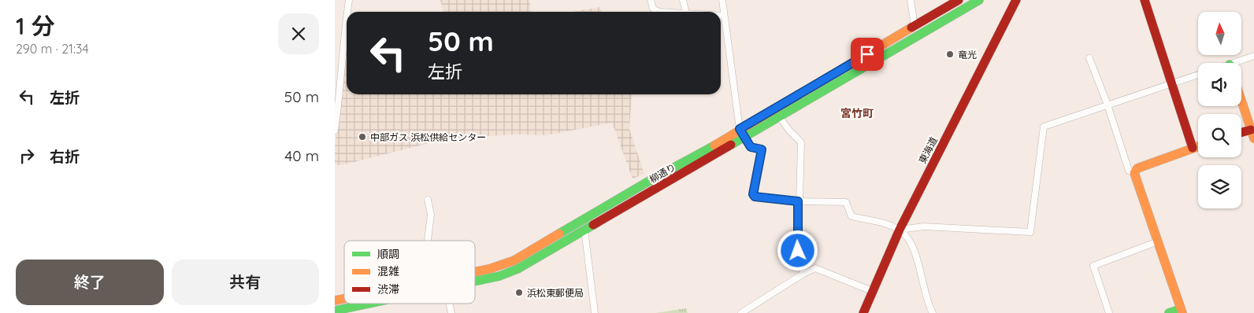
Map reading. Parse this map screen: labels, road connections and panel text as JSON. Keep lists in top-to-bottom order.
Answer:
{
  "streets": {
    "main road": ["東海道", "柳通り"]
  },
  "districts": ["宮竹町"],
  "places": ["竜光", "中部ガス 浜松供給センター", "浜松東郵便局"],
  "legend": ["順調", "混雑", "渋滞"],
  "north": "top",
  "page": {
    "heading": ["1 分", "290 m · 21:34"],
    "turn": ["50 m", "左折"],
    "list": [
      {
        "name": "左折",
        "value": "50 m"
      },
      {
        "name": "右折",
        "value": "40 m"
      }
    ],
    "buttons": ["終了", "共有"]
  }
}
